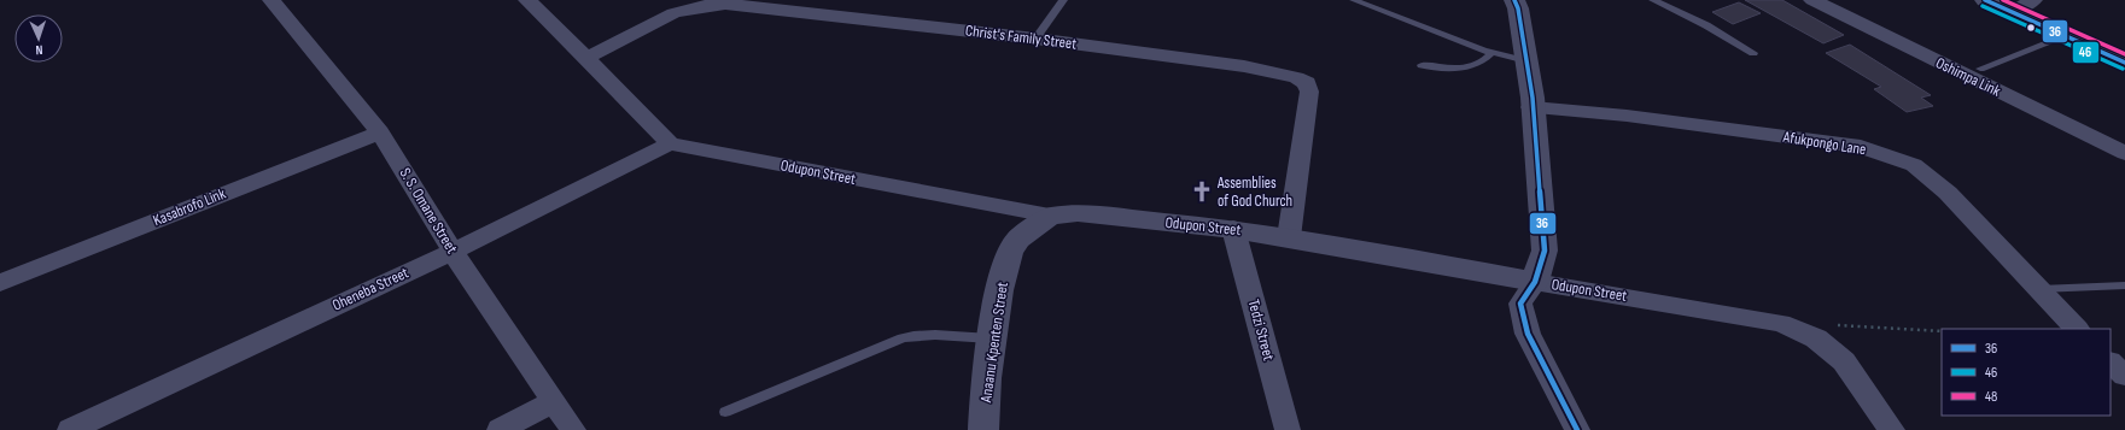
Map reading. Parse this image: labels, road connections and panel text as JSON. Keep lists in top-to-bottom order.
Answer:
{
  "streets": {
    "street": [
      "Christ's Family Street",
      "Oshimpa Link",
      "Afukpongo Lane",
      "Odupon Street",
      "Kasabrofo Link",
      "S. S. Omane Street",
      "Oheneba Street",
      "Tedzi Street",
      "Anaanu Kpenten Street"
    ]
  },
  "crossings": [
    ["Christ's Family Street", "Odupon Street"],
    ["Odupon Street", "Oheneba Street"],
    ["Odupon Street", "Tedzi Street"],
    ["Odupon Street", "Anaanu Kpenten Street"],
    ["Kasabrofo Link", "S. S. Omane Street"],
    ["S. S. Omane Street", "Oheneba Street"]
  ],
  "places": {
    "church": ["Assemblies of God Church"]
  },
  "lines": ["transit line 36", "transit line 48", "transit line 46"],
  "legend": ["36", "46", "48"],
  "north": "bottom"
}
